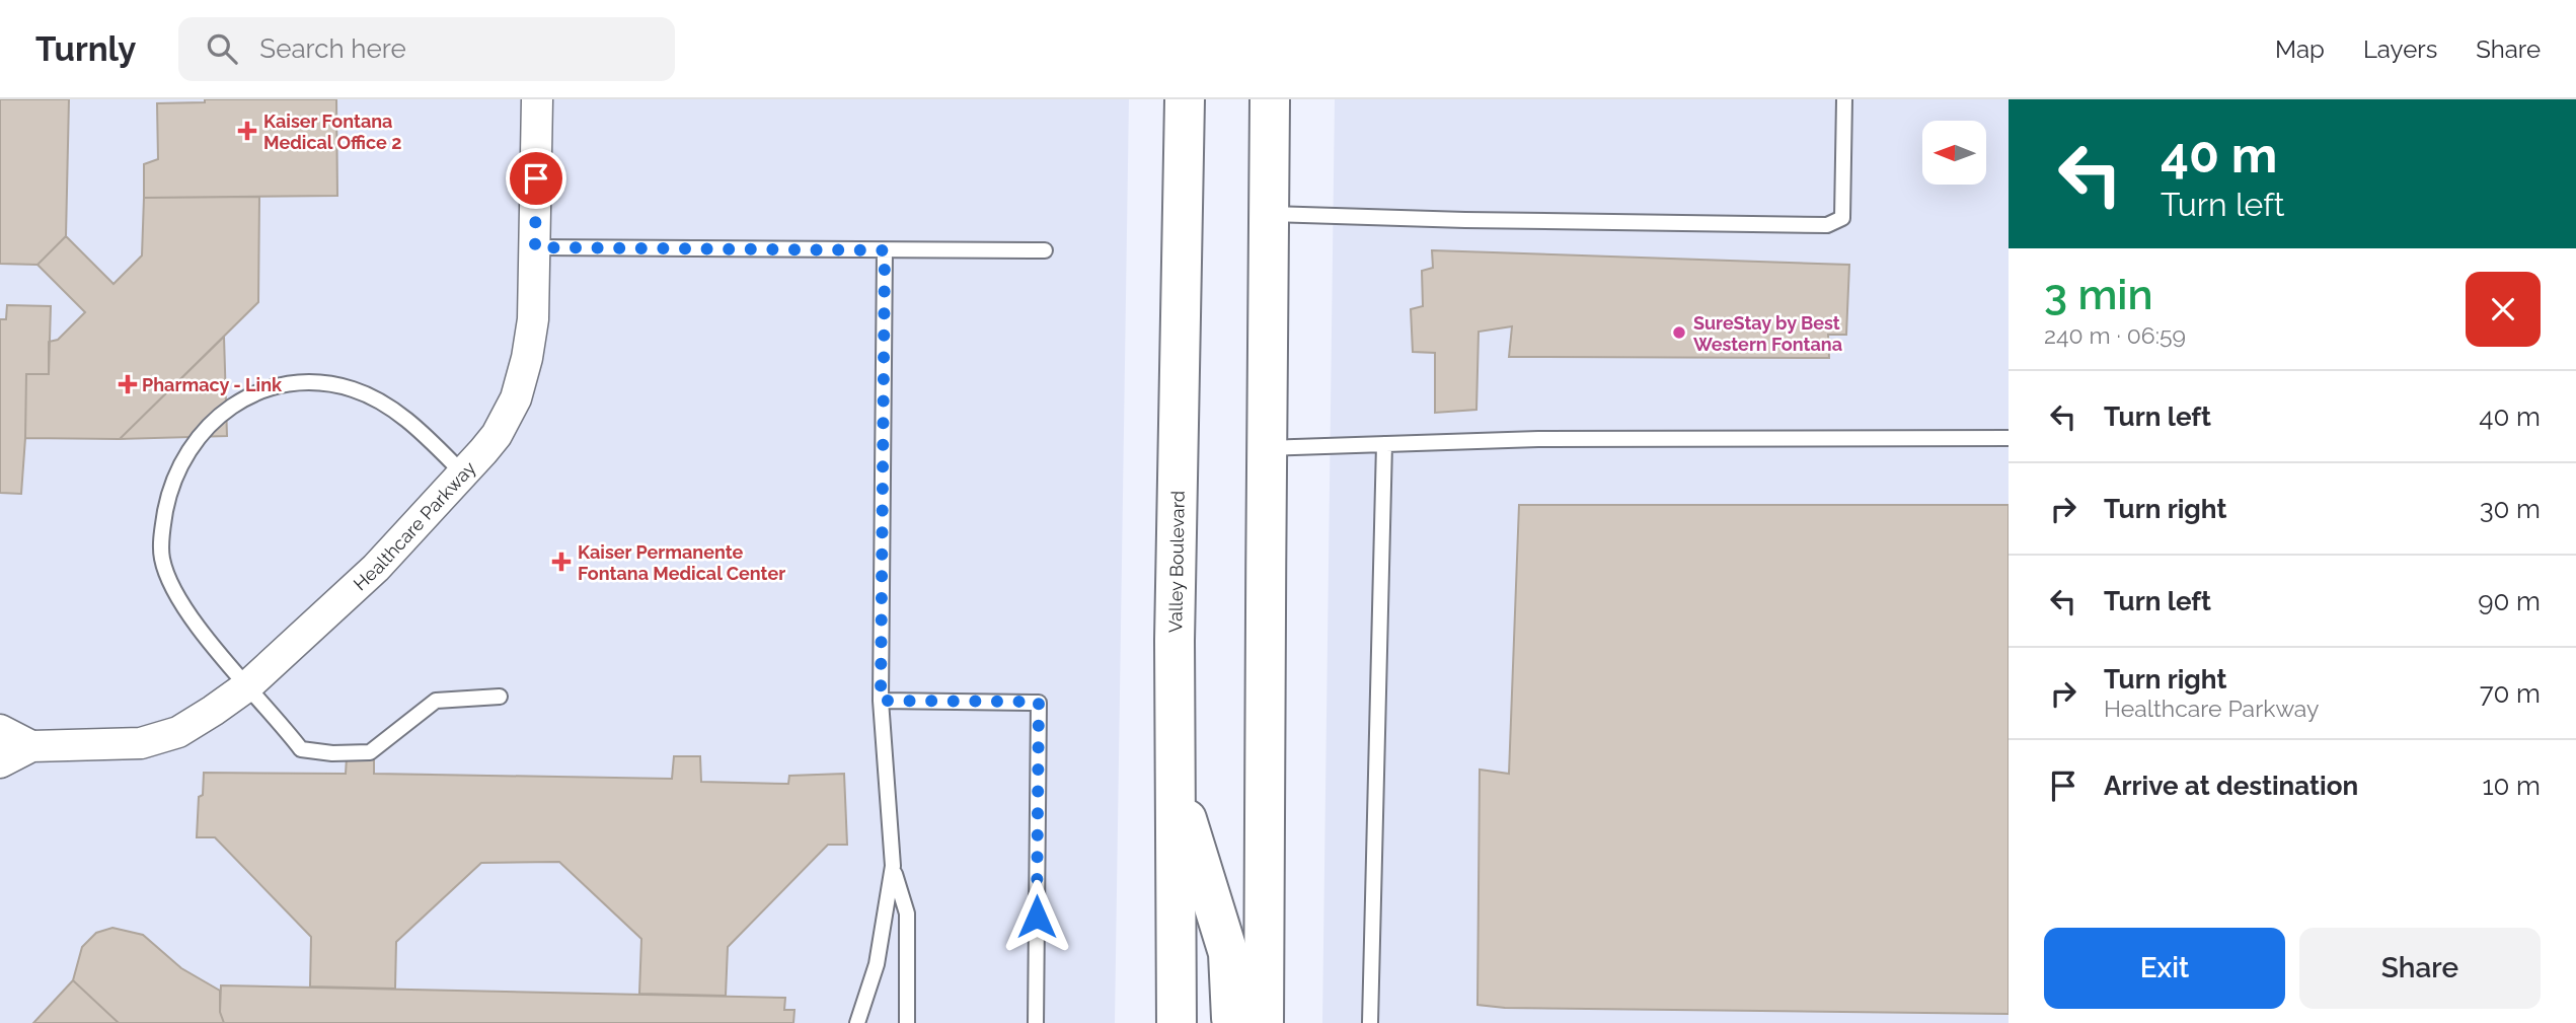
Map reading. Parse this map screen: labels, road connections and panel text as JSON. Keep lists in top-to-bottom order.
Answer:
{
  "streets": {
    "main road": ["Valley Boulevard"],
    "street": ["Healthcare Parkway"]
  },
  "places": {
    "health": ["Kaiser Fontana Medical Office 2", "Pharmacy - Link", "Kaiser Permanente Fontana Medical Center"],
    "other": ["SureStay by Best Western Fontana"]
  },
  "north": "left",
  "page": {
    "header": "Turnly",
    "search": "Search here",
    "nav": ["Map", "Layers", "Share"],
    "turn": ["40 m", "Turn left"],
    "heading": ["3 min", "240 m · 06:59"],
    "list": [
      {
        "name": "Turn left",
        "value": "40 m"
      },
      {
        "name": "Turn right",
        "value": "30 m"
      },
      {
        "name": "Turn left",
        "value": "90 m"
      },
      {
        "name": "Turn right",
        "note": "Healthcare Parkway",
        "value": "70 m"
      },
      {
        "name": "Arrive at destination",
        "value": "10 m"
      }
    ],
    "buttons": ["Exit", "Share"]
  }
}
